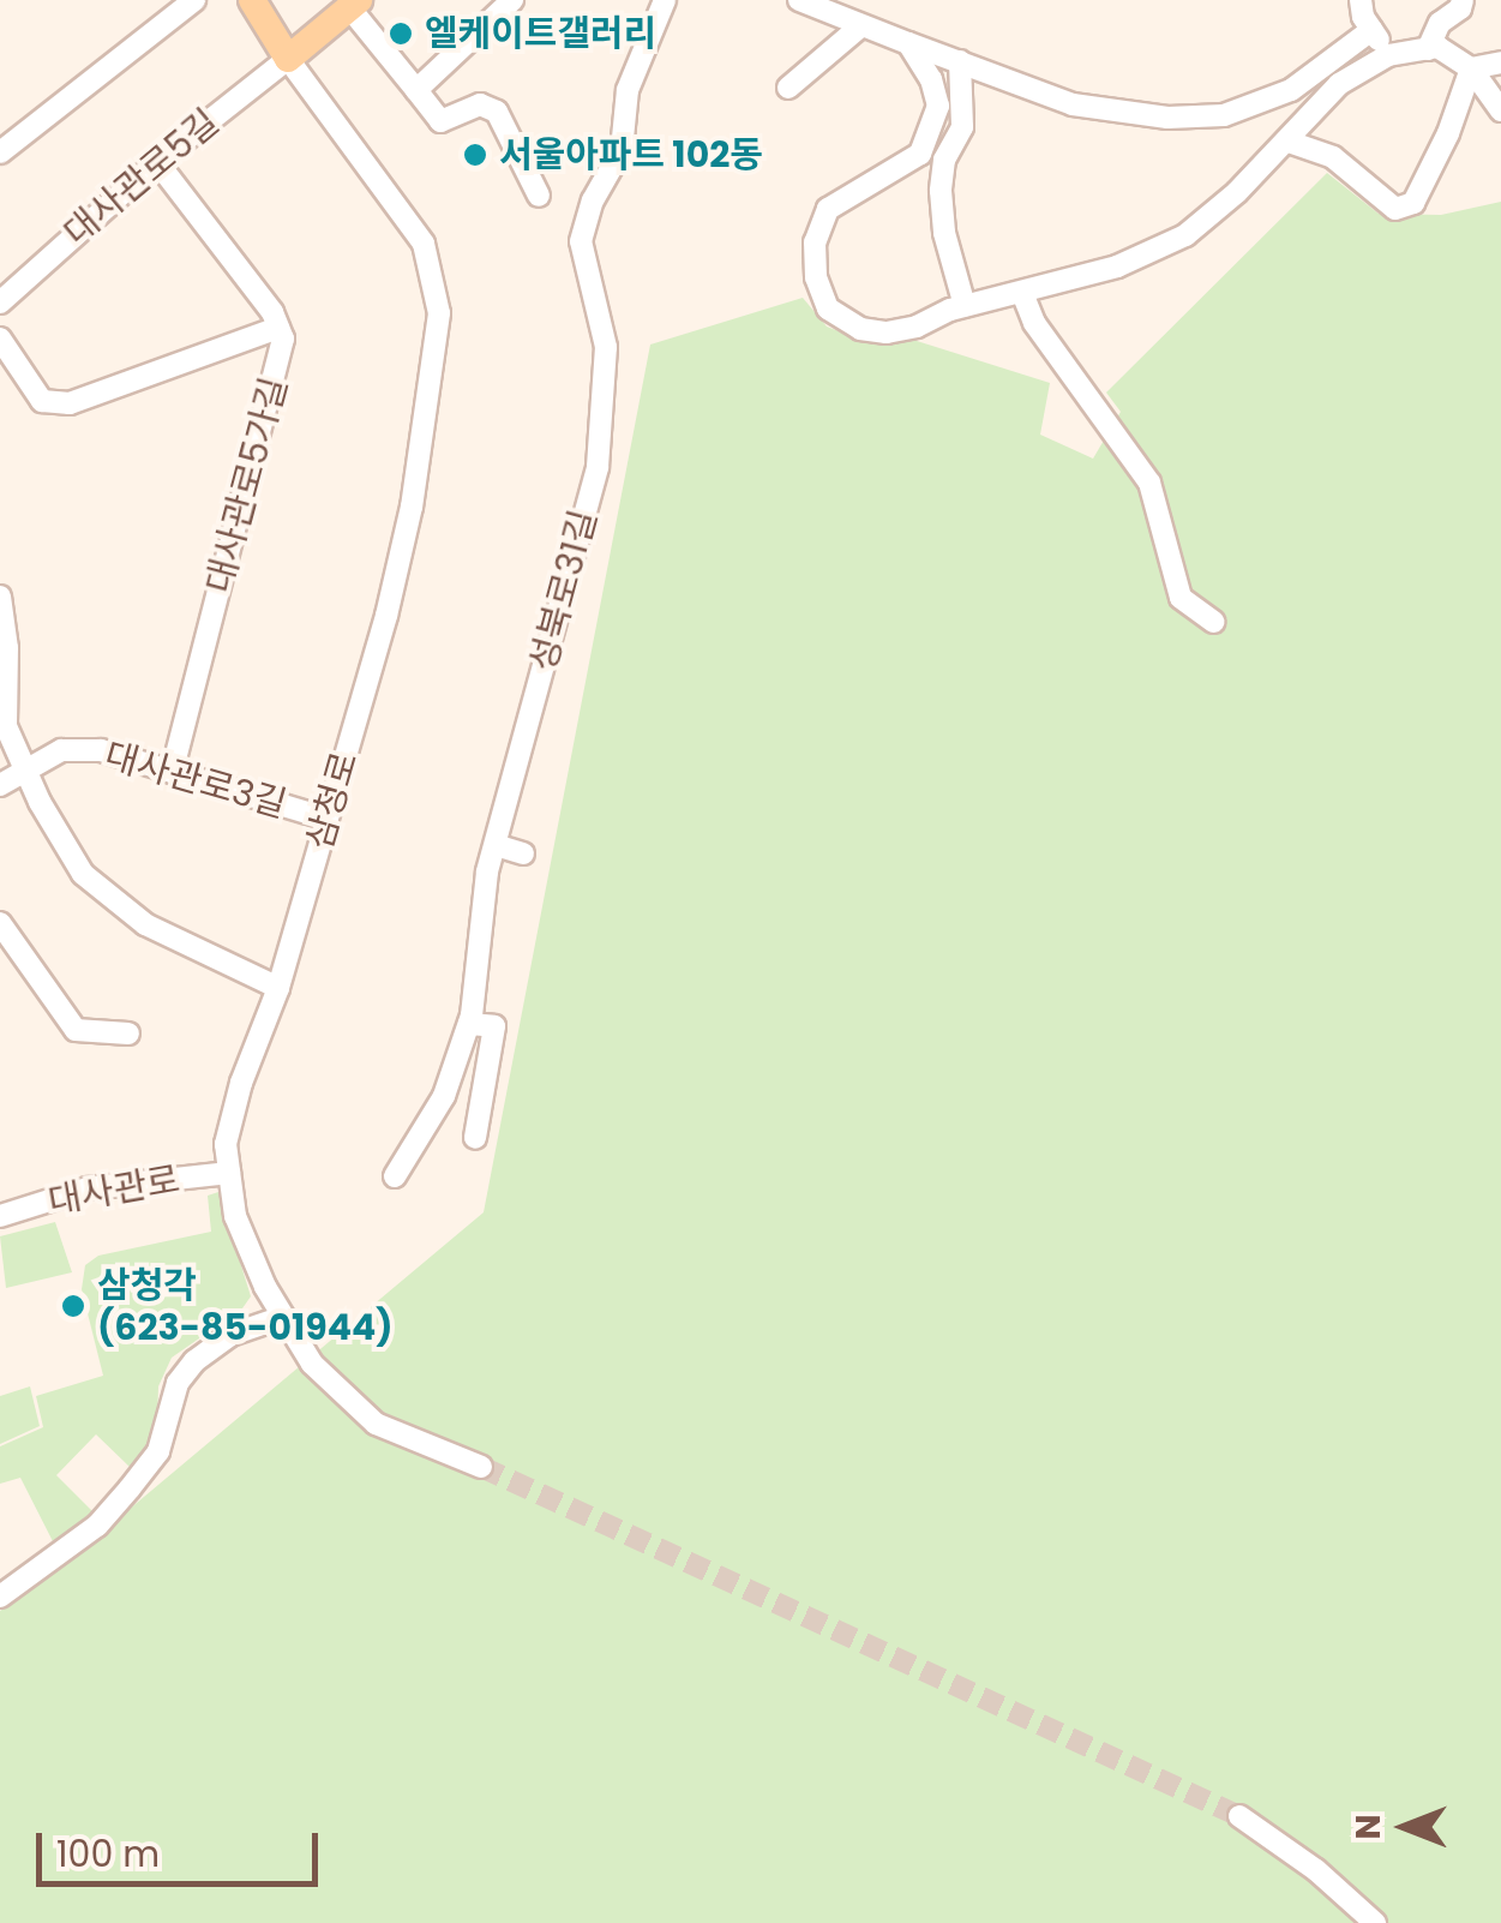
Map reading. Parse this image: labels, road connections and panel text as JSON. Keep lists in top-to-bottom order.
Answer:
{
  "streets": {
    "street": [
      "대사관로5길",
      "대사관로5가길",
      "성북로31길",
      "대사관로3길",
      "삼청로",
      "대사관로"
    ]
  },
  "crossings": [
    ["대사관로5길", "대사관로5가길"],
    ["대사관로5길", "삼청로"],
    ["대사관로5가길", "대사관로3길"],
    ["대사관로3길", "삼청로"],
    ["삼청로", "대사관로"]
  ],
  "places": ["엘케이트갤러리", "서울아파트 102동", "삼청각 (623-85-01944)"],
  "scale_bar": "100 m",
  "north": "left"
}
